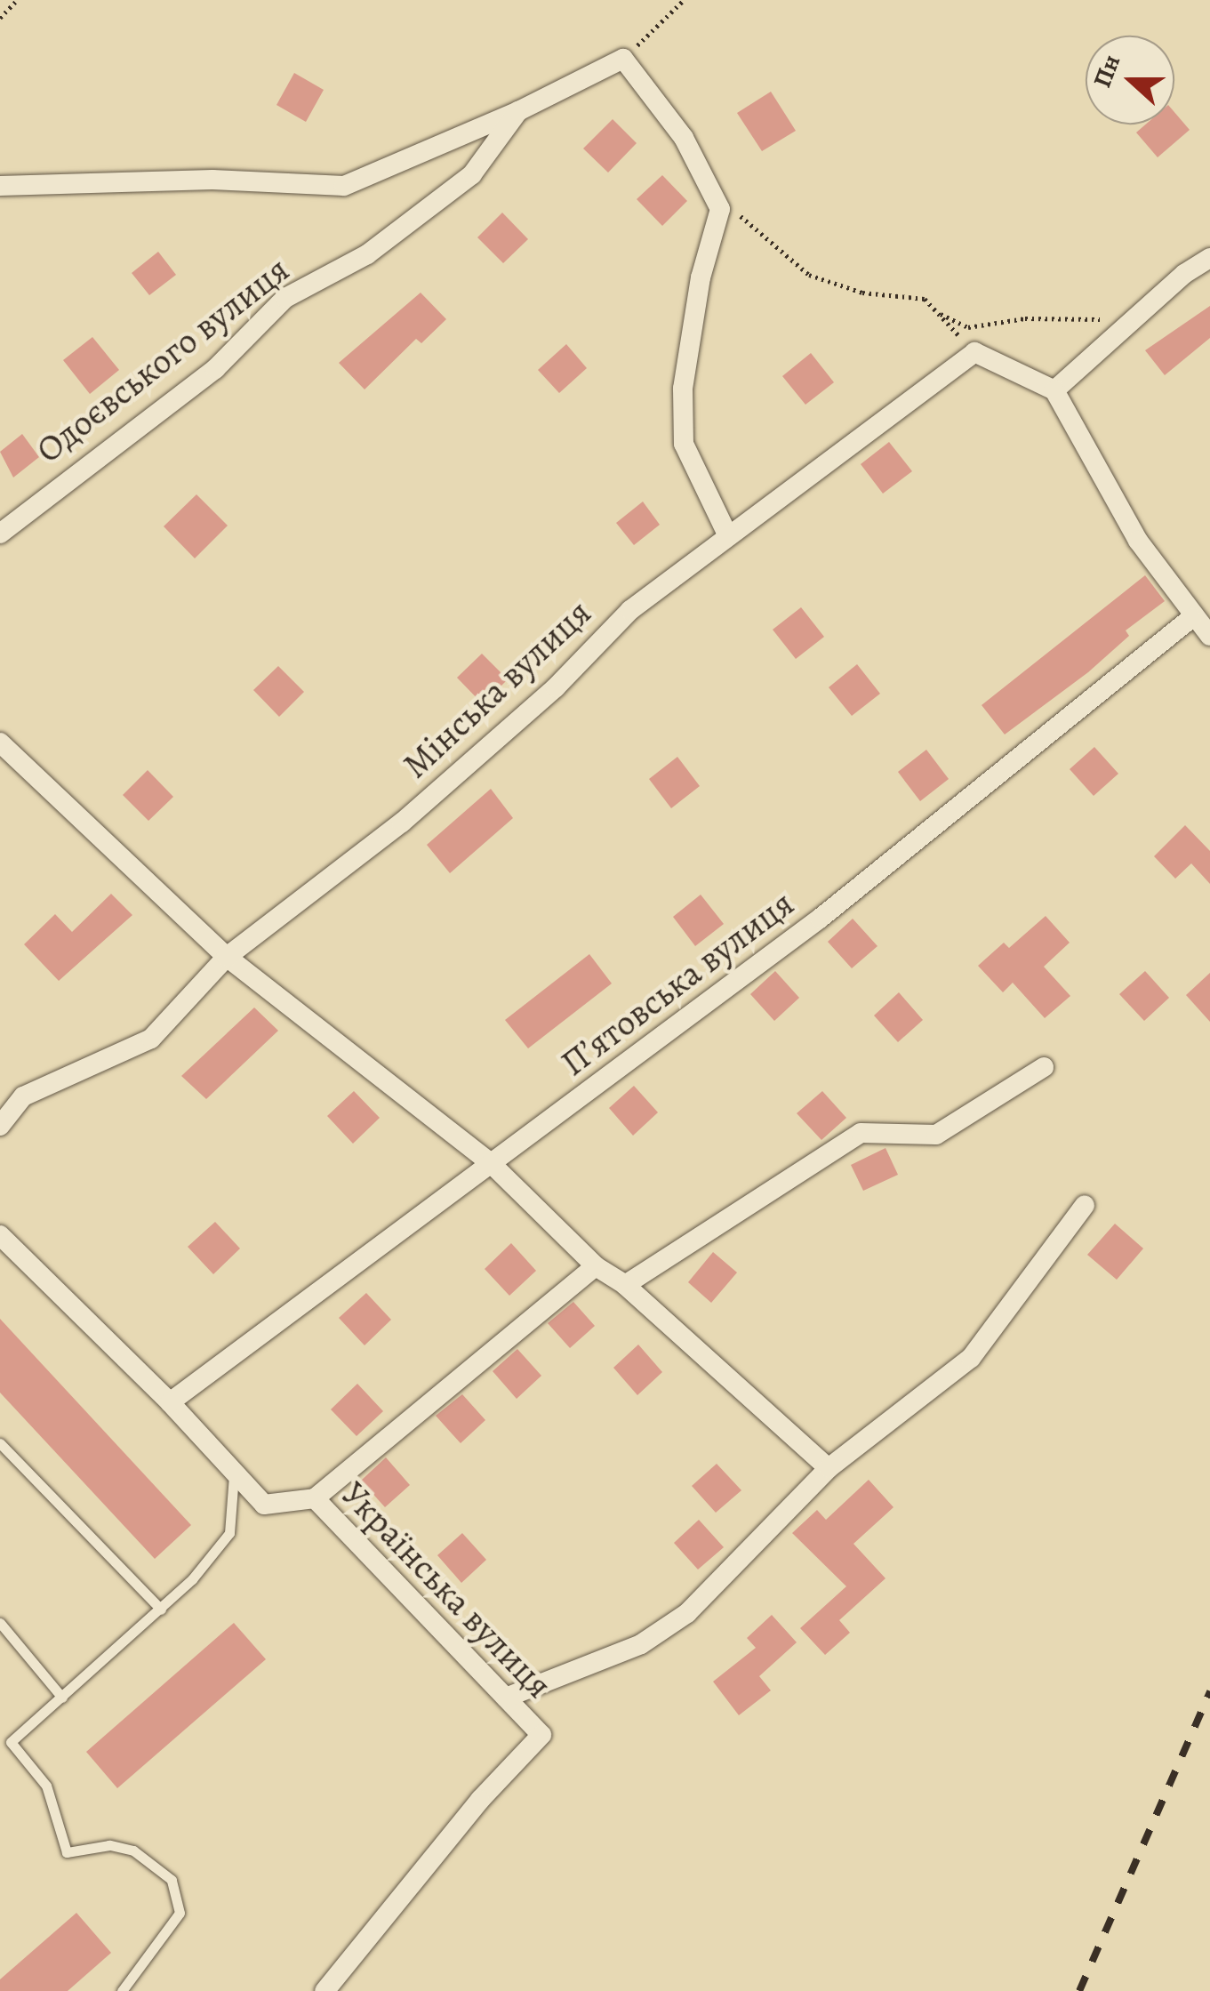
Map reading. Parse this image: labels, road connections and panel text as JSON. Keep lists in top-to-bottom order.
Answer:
{
  "streets": {
    "street": [
      "Одоєвського вулиця",
      "Мінська вулиця",
      "П’ятовська вулиця",
      "Українська вулиця"
    ]
  },
  "crossings": [
    ["П’ятовська вулиця", "Українська вулиця"]
  ],
  "north": "left"
}
